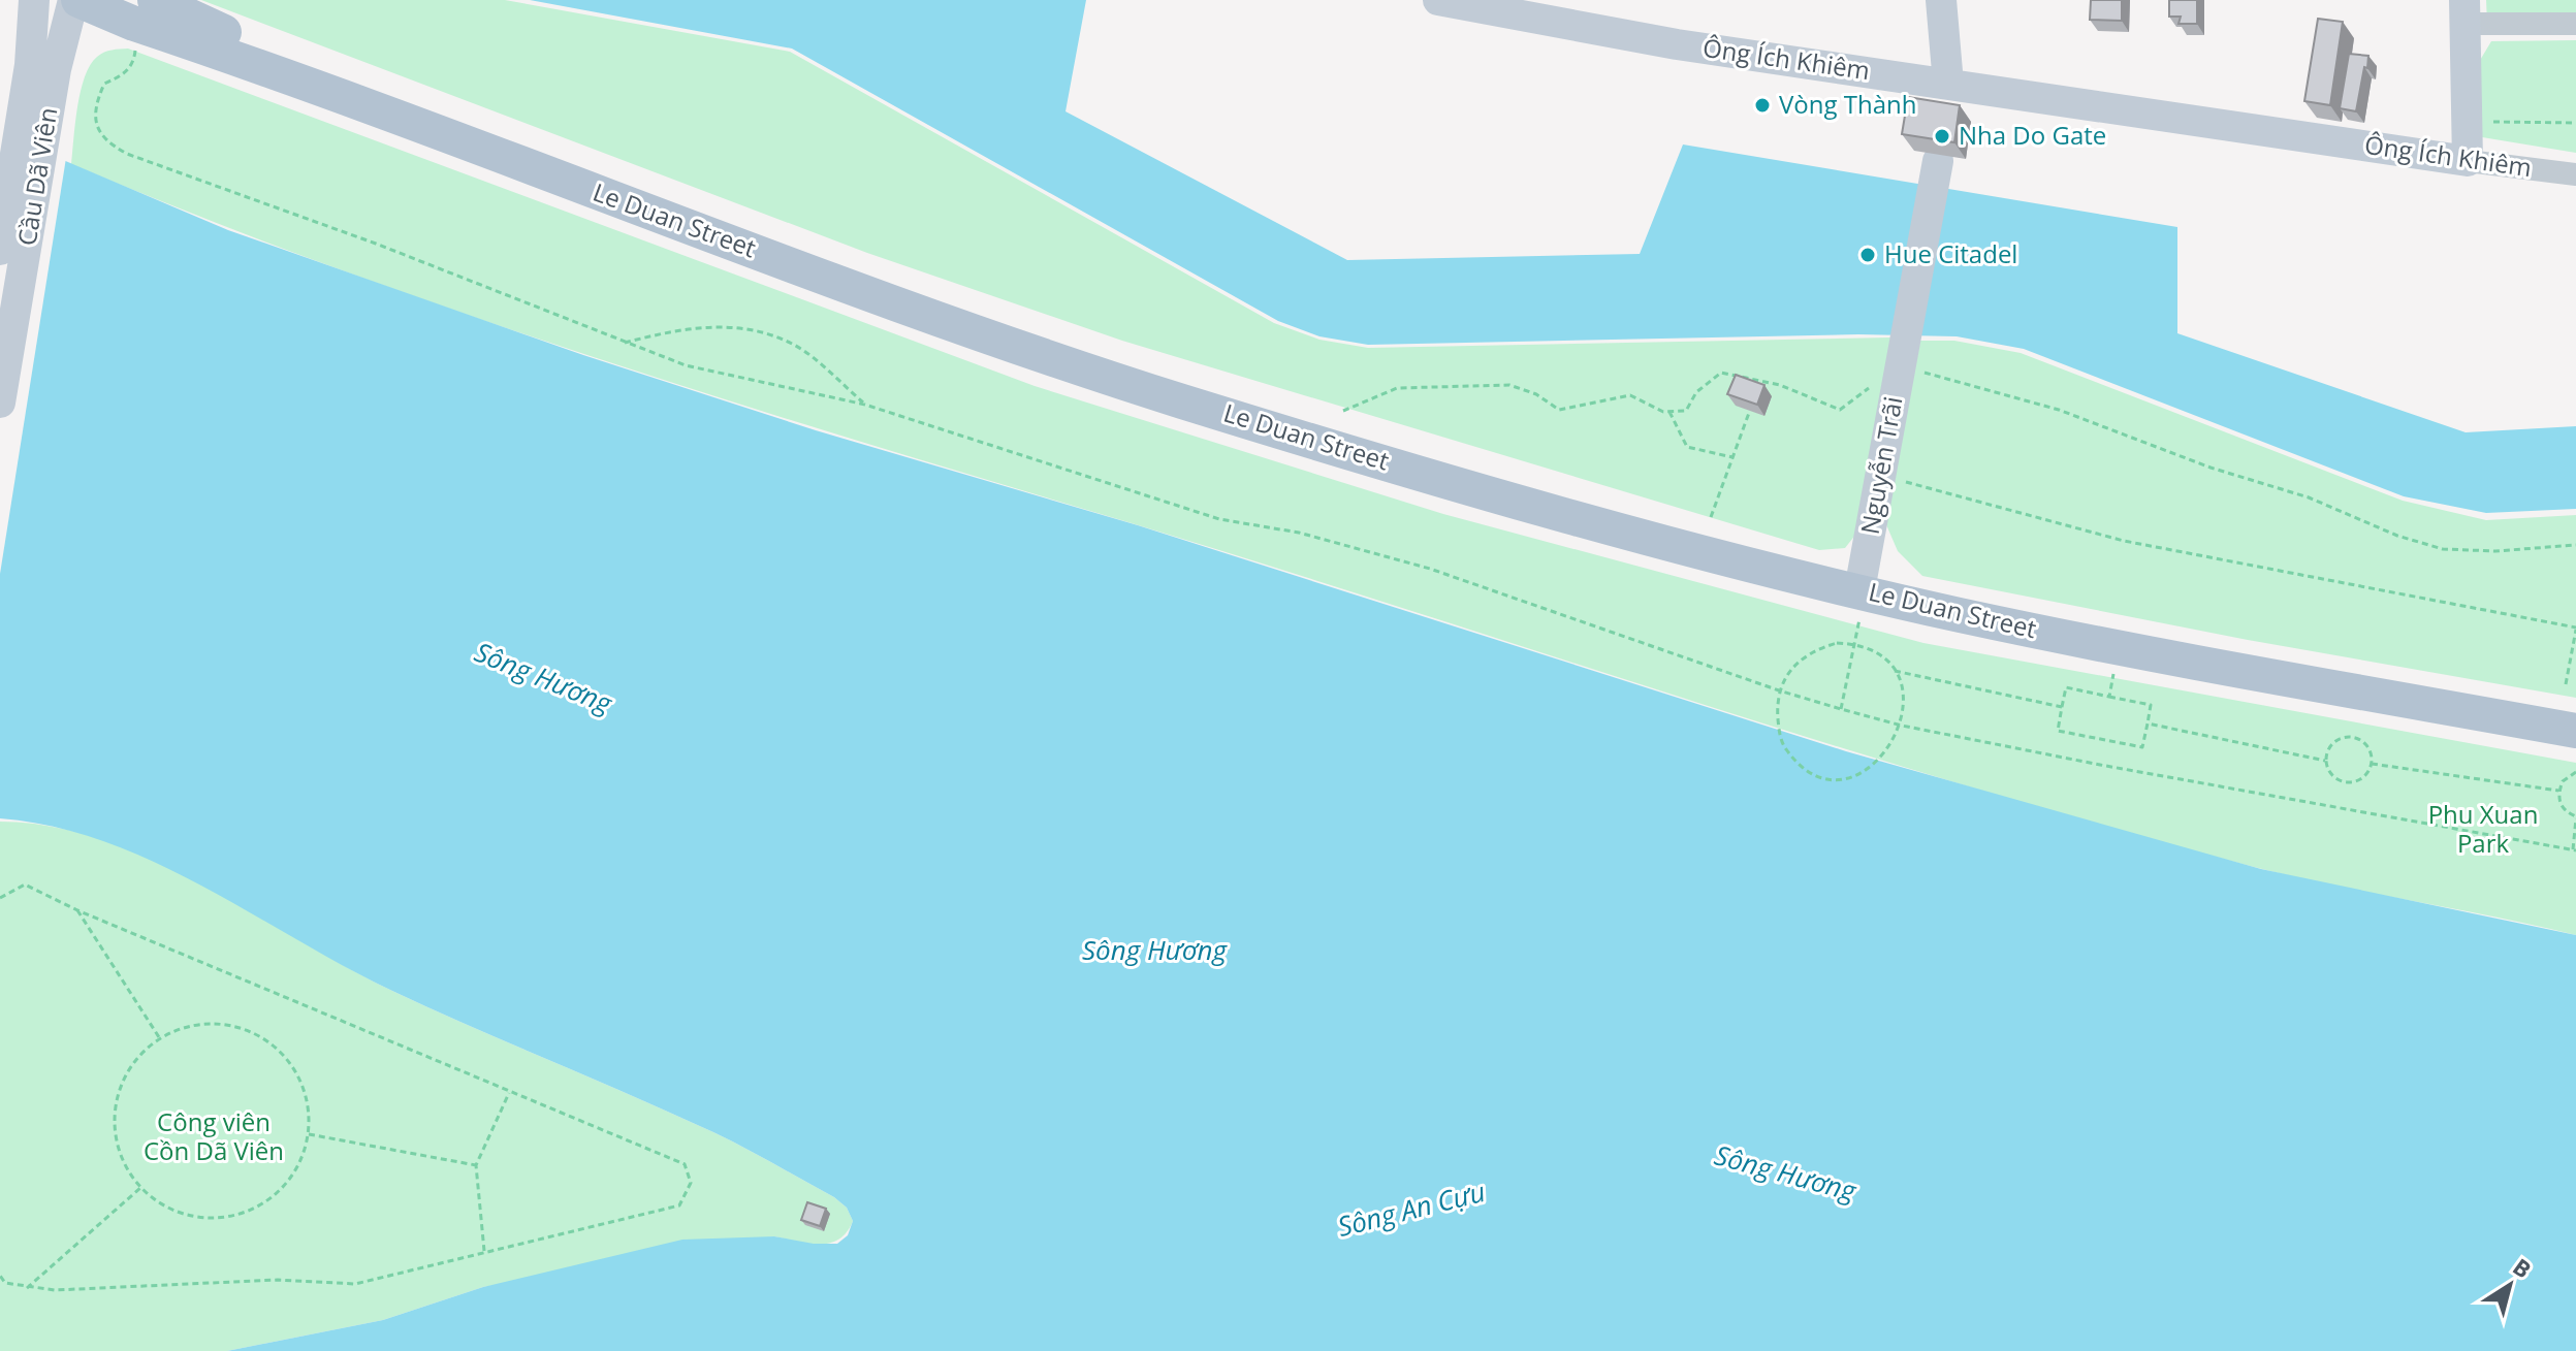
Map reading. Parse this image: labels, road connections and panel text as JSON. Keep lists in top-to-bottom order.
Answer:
{
  "streets": {
    "main road": ["Le Duan Street"],
    "street": ["Ông Ích Khiêm", "Cầu Dã Viên", "Nguyễn Trãi"]
  },
  "crossings": [
    ["Cầu Dã Viên", "Le Duan Street"],
    ["Le Duan Street", "Nguyễn Trãi"]
  ],
  "water": ["Sông Hương", "Sông An Cựu"],
  "parks": ["Phu Xuan Park", "Công viên Cồn Dã Viên"],
  "places": ["Vòng Thành", "Nha Do Gate", "Hue Citadel"],
  "north": "top right"
}
